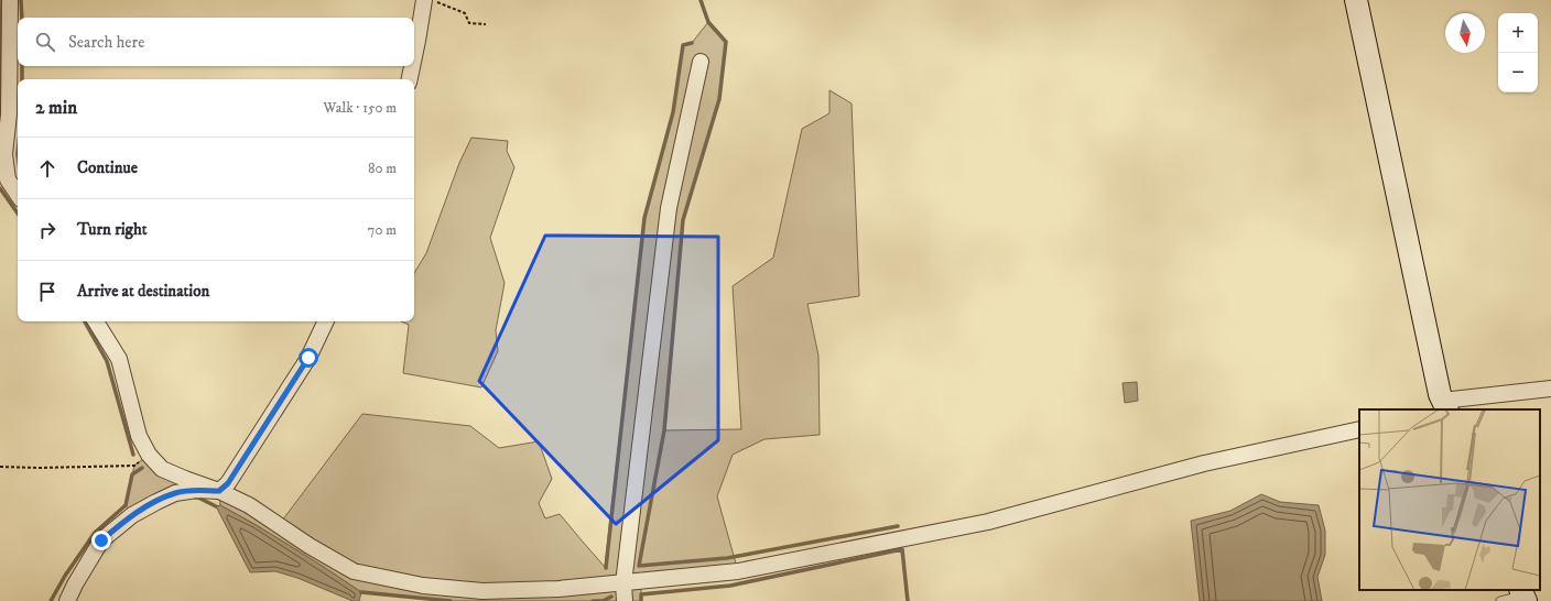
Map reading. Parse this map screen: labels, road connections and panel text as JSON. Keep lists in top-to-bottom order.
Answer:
{
  "north": "bottom",
  "page": {
    "map_buttons": ["+", "−"],
    "search": "Search here",
    "heading": ["2 min", "Walk · 150 m"],
    "list": [
      ["Continue", "80 m"],
      ["Turn right", "70 m"],
      "Arrive at destination"
    ]
  }
}
